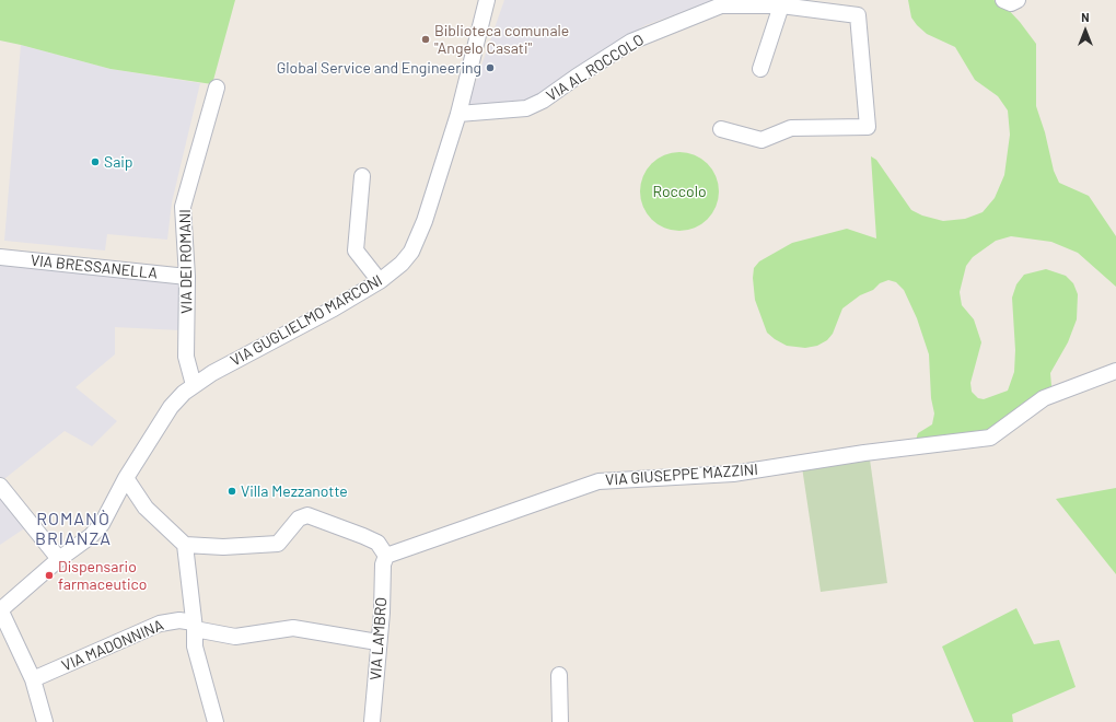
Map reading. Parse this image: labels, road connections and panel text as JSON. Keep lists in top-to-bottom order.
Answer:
{
  "streets": {
    "street": [
      "VIA AL ROCCOLO",
      "VIA DEI ROMANI",
      "VIA BRESSANELLA",
      "VIA GUGLIELMO MARCONI",
      "VIA GIUSEPPE MAZZINI",
      "VIA LAMBRO",
      "VIA MADONNINA"
    ]
  },
  "crossings": [
    ["VIA AL ROCCOLO", "VIA GUGLIELMO MARCONI"],
    ["VIA DEI ROMANI", "VIA BRESSANELLA"],
    ["VIA DEI ROMANI", "VIA GUGLIELMO MARCONI"],
    ["VIA GIUSEPPE MAZZINI", "VIA LAMBRO"],
    ["VIA LAMBRO", "VIA MADONNINA"]
  ],
  "districts": ["ROMANÒ BRIANZA"],
  "parks": ["Roccolo"],
  "places": [
    "Biblioteca comunale \"Angelo Casati\"",
    "Global Service and Engineering",
    "Saip",
    "Villa Mezzanotte",
    "Dispensario farmaceutico"
  ],
  "north": "top"
}
